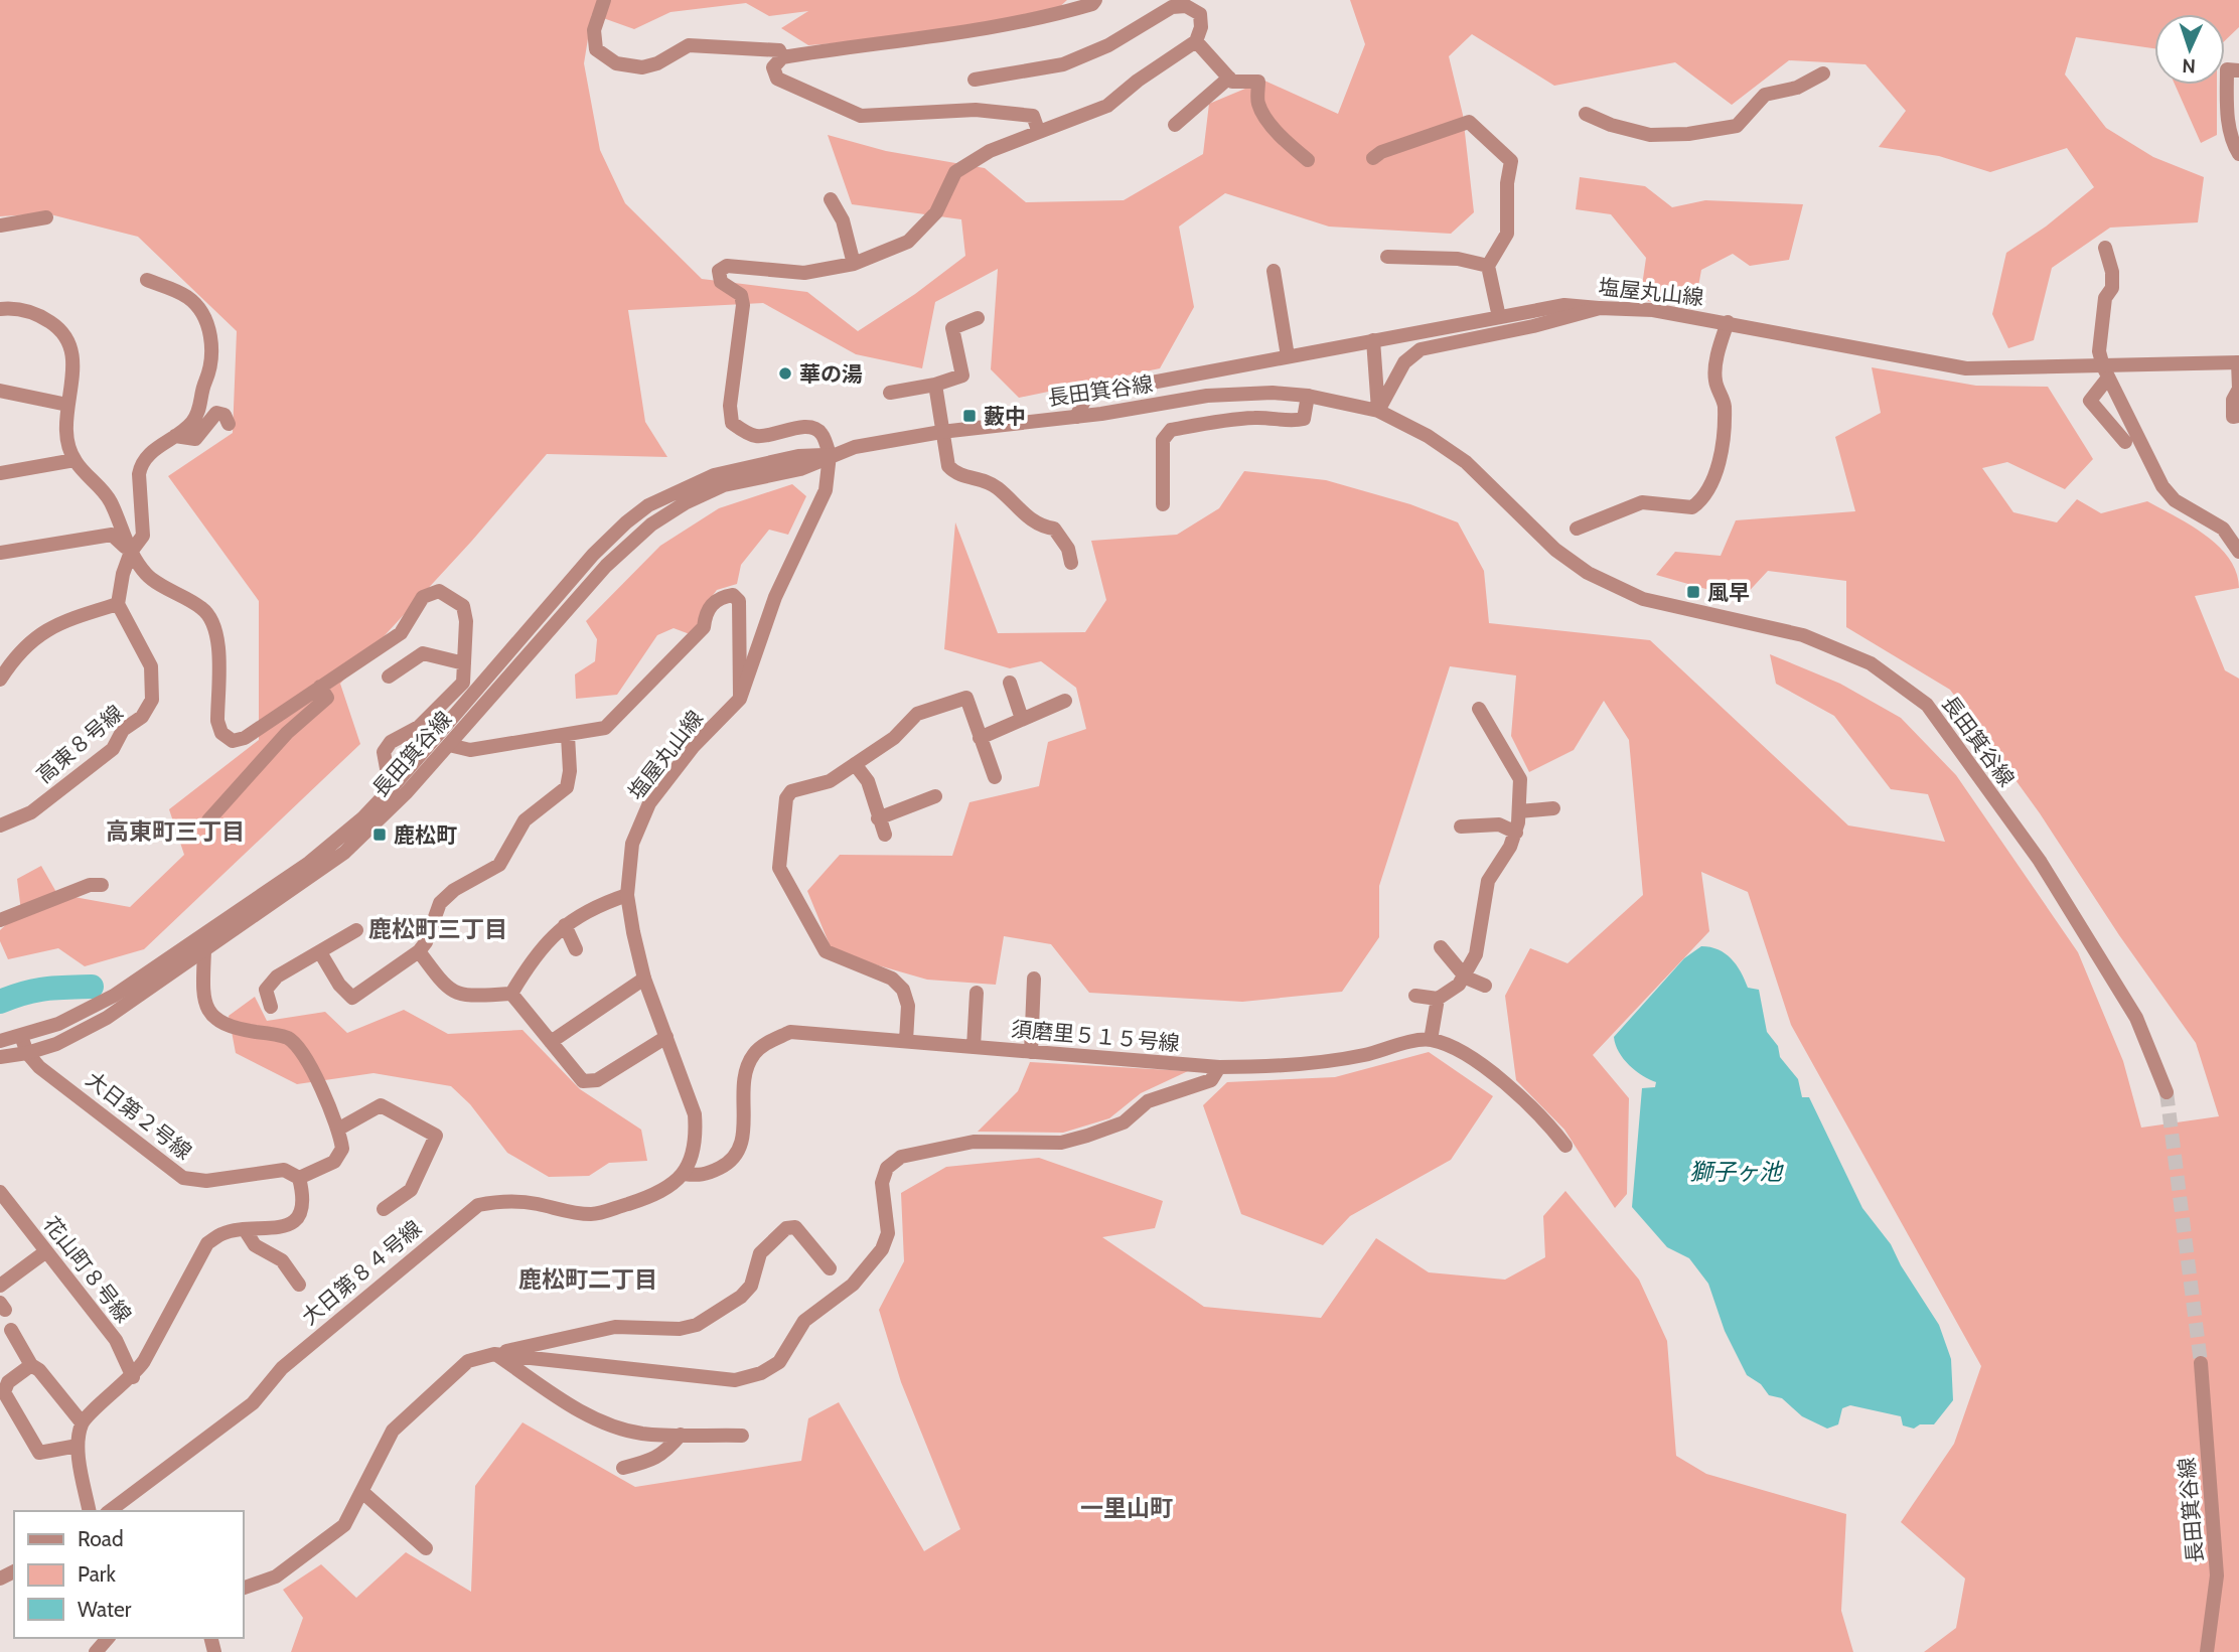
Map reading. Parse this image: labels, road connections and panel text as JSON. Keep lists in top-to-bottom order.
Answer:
{
  "streets": {
    "street": [
      "塩屋丸山線",
      "長田箕谷線",
      "高東８号線",
      "須磨里５１５号線",
      "大日第２号線",
      "花山町８号線",
      "大日第８４号線"
    ]
  },
  "crossings": [
    ["塩屋丸山線", "長田箕谷線"],
    ["塩屋丸山線", "須磨里５１５号線"],
    ["塩屋丸山線", "大日第８４号線"],
    ["長田箕谷線", "大日第２号線"],
    ["須磨里５１５号線", "大日第８４号線"]
  ],
  "districts": [
    "高東町三丁目",
    "鹿松町三丁目",
    "鹿松町二丁目",
    "一里山町"
  ],
  "water": ["獅子ヶ池"],
  "places": {
    "other": ["華の湯"],
    "transit": ["藪中", "風早", "鹿松町"]
  },
  "legend": ["Road", "Park", "Water"],
  "north": "bottom"
}
